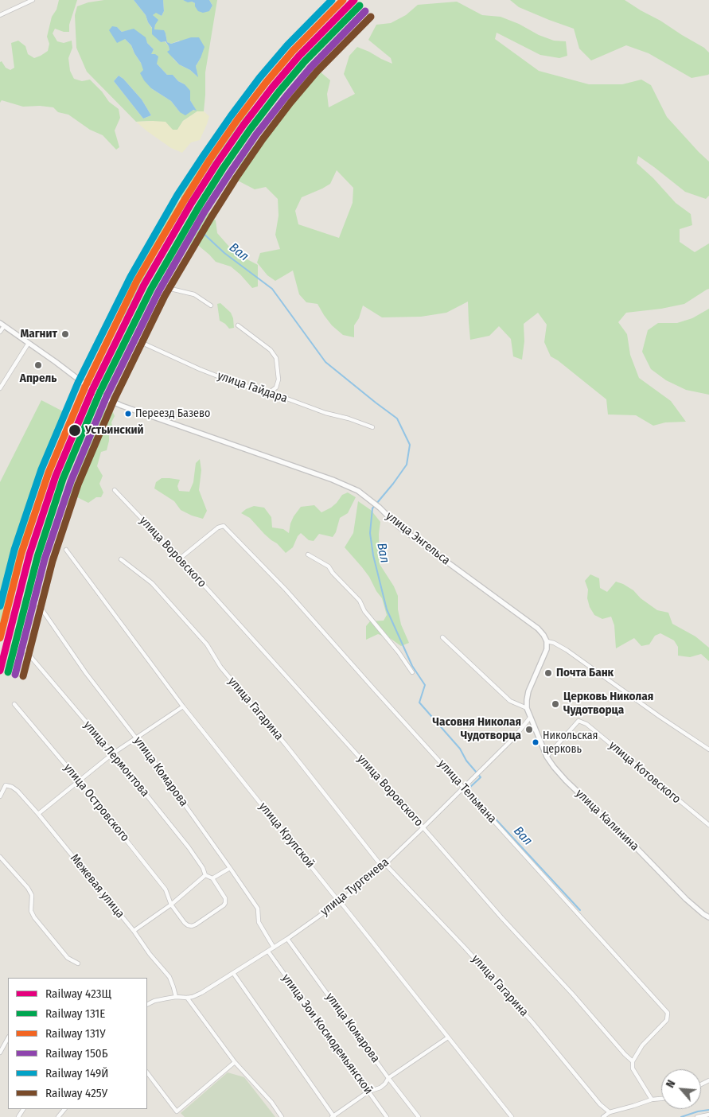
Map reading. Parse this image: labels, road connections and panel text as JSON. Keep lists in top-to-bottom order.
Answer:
{
  "streets": {
    "street": [
      "улица Гайдара",
      "улица Энгельса",
      "улица Воровского",
      "улица Гагарина",
      "улица Лермонтова",
      "улица Комарова",
      "улица Котовского",
      "улица Тельмана",
      "улица Островского",
      "улица Калинина",
      "улица Крупской",
      "Межевая улица",
      "улица Тургенева",
      "улица Зои Космодемьянской"
    ]
  },
  "crossings": [
    ["улица Энгельса", "улица Калинина"],
    ["улица Воровского", "улица Тельмана"],
    ["улица Воровского", "улица Тургенева"],
    ["улица Гагарина", "улица Тургенева"],
    ["улица Комарова", "улица Тургенева"],
    ["улица Котовского", "улица Калинина"],
    ["улица Тельмана", "улица Тургенева"],
    ["улица Калинина", "улица Тургенева"],
    ["улица Крупской", "улица Тургенева"],
    ["Межевая улица", "улица Тургенева"],
    ["улица Тургенева", "улица Зои Космодемьянской"]
  ],
  "water": ["Вал"],
  "places": [
    "Магнит",
    "Апрель",
    "Переезд Базево",
    "Устьинский",
    "Почта Банк",
    "Церковь Николая Чудотворца",
    "Часовня Николая Чудотворца",
    "Никольская церковь"
  ],
  "lines": [
    "rail line 423Щ",
    "rail line 131У",
    "rail line 149Й",
    "rail line 131Е",
    "rail line 150Б",
    "rail line 425У"
  ],
  "legend": [
    "Railway 423Щ",
    "Railway 131Е",
    "Railway 131У",
    "Railway 150Б",
    "Railway 149Й",
    "Railway 425У"
  ],
  "north": "top left"
}
